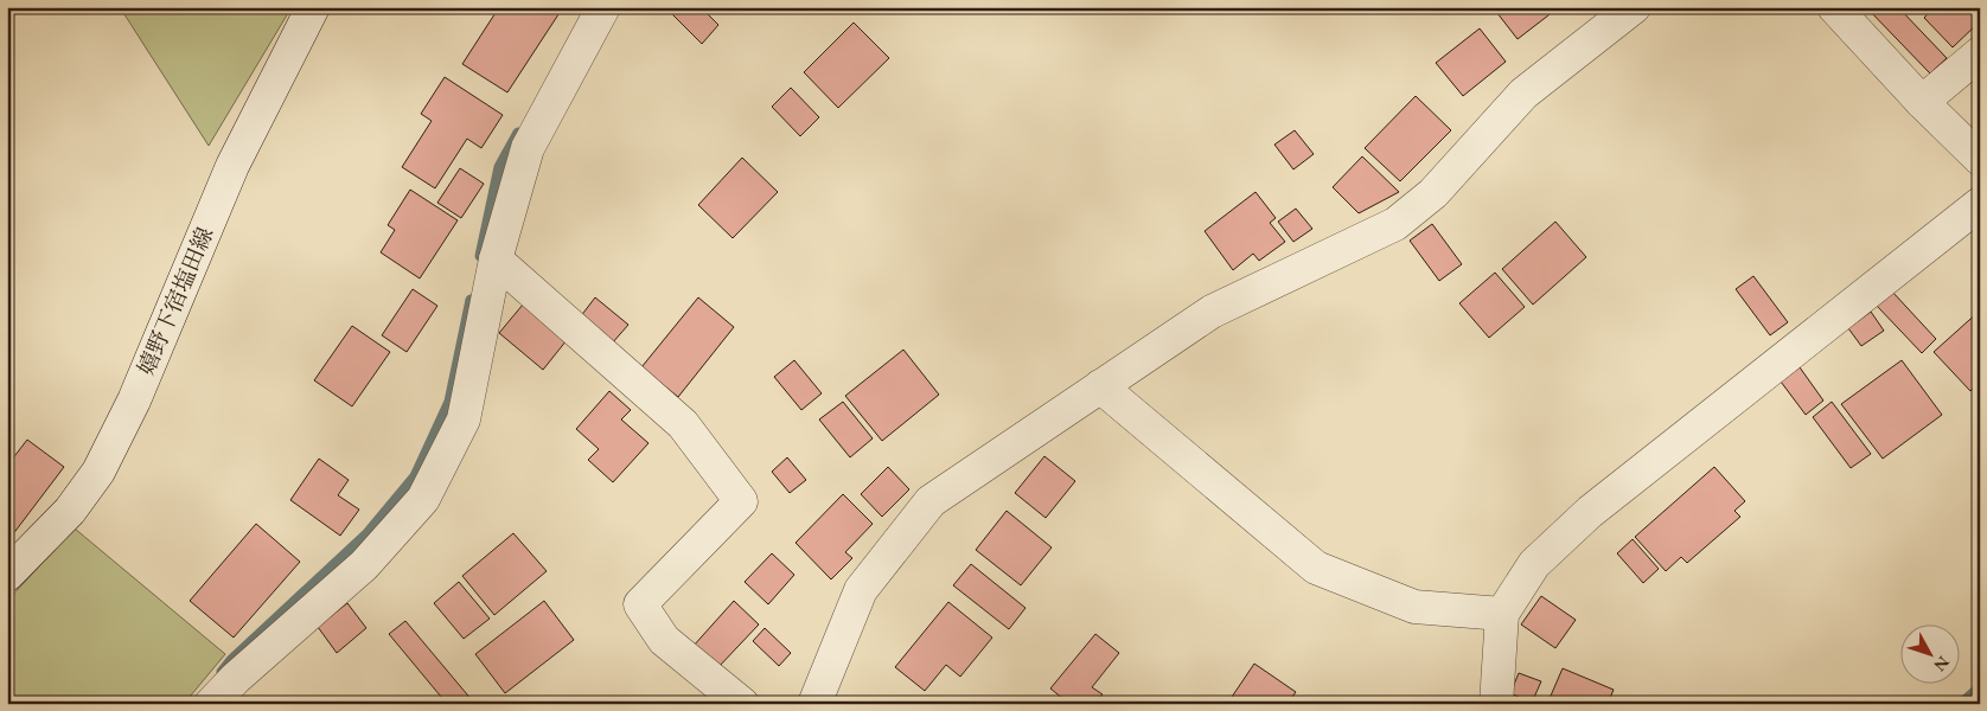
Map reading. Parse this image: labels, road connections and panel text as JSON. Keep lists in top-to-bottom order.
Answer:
{
  "streets": {
    "street": ["嬉野下宿塩田線"]
  },
  "north": "bottom right"
}
